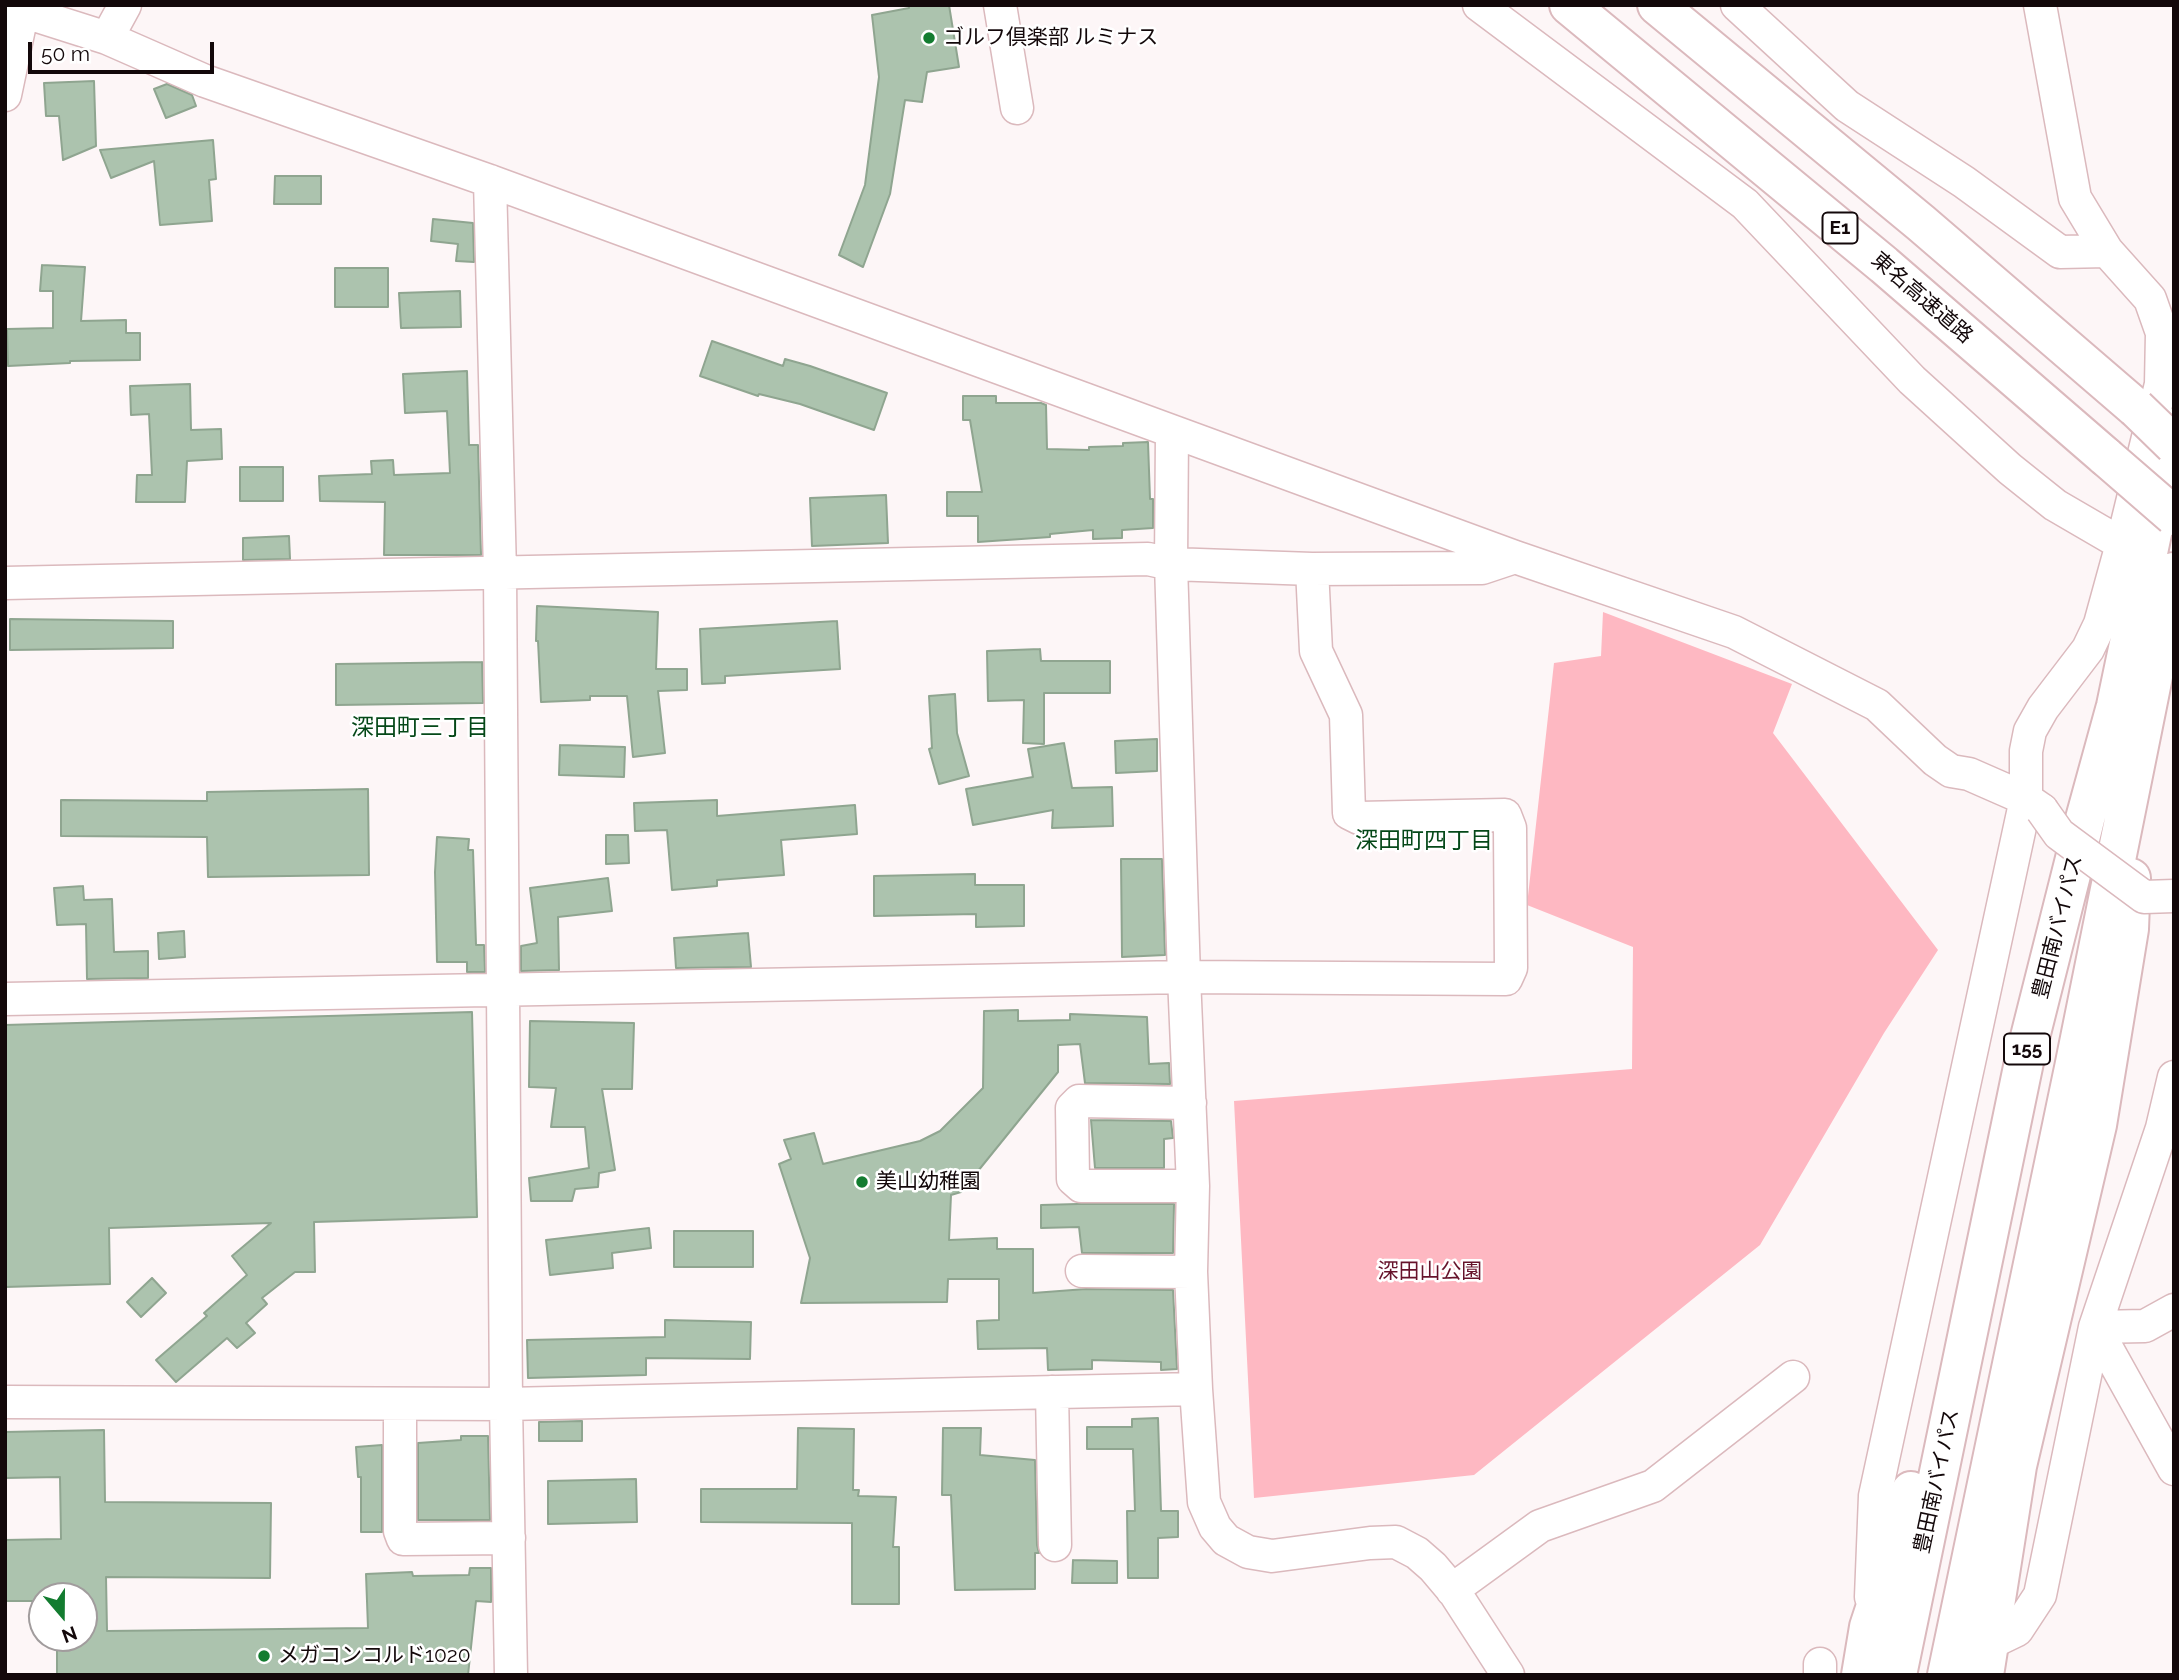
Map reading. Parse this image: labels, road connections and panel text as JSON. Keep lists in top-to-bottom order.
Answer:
{
  "streets": {
    "highway": [
      "E1",
      "東名高速道路",
      "豊田南バイパス",
      "155"
    ]
  },
  "crossings": [
    ["豊田南バイパス", "155"]
  ],
  "districts": ["深田町三丁目", "深田町四丁目"],
  "parks": ["深田山公園"],
  "places": ["ゴルフ倶楽部 ルミナス", "美山幼稚園", "メガコンコルド1020"],
  "scale_bar": "50 m",
  "north": "bottom"
}
